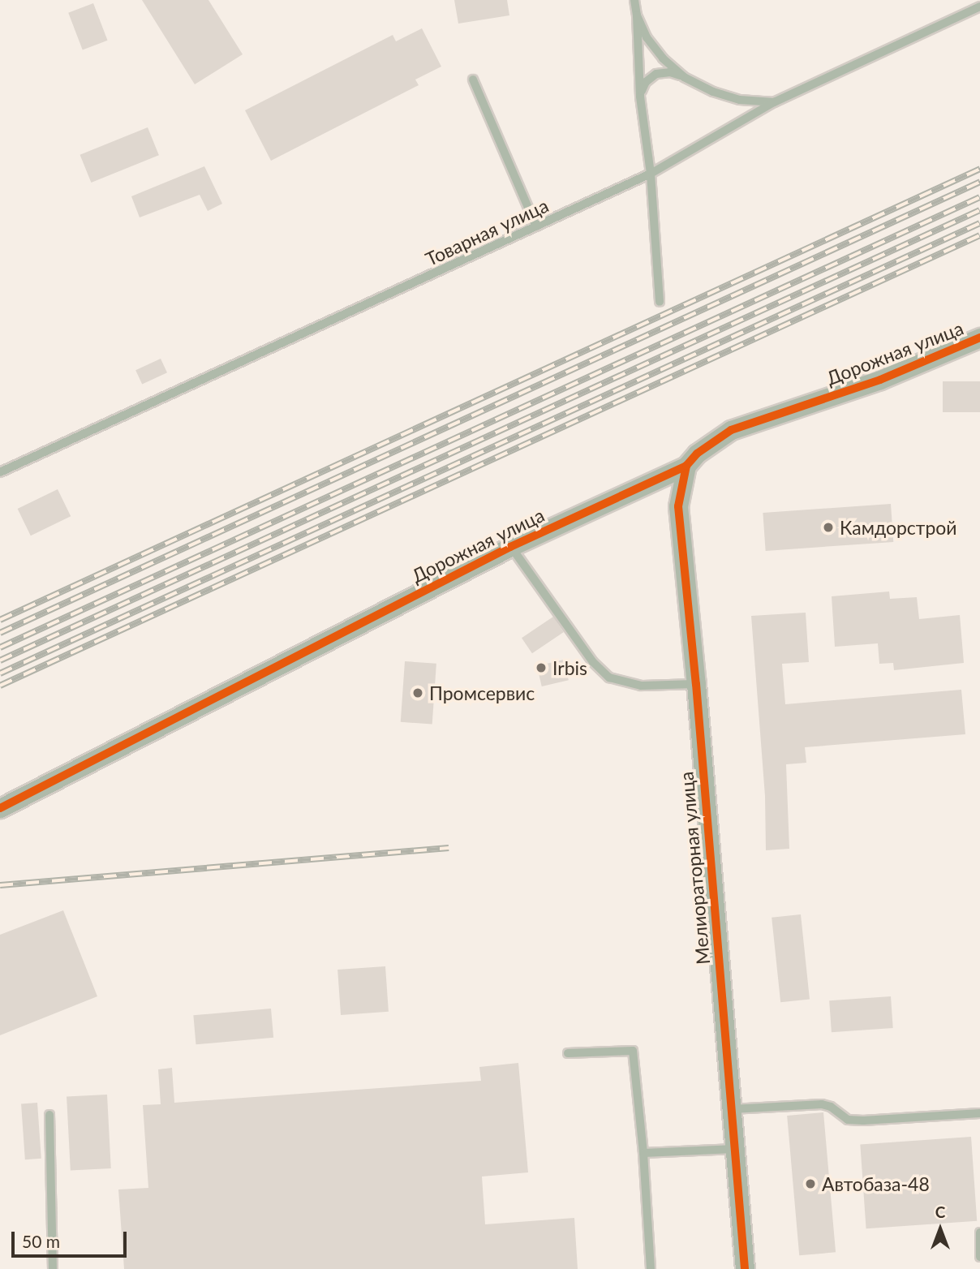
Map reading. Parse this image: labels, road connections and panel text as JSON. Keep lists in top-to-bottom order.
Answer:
{
  "streets": {
    "street": ["Дорожная улица", "Мелиораторная улица"],
    "lane": ["Товарная улица"]
  },
  "crossings": [
    ["Дорожная улица", "Мелиораторная улица"]
  ],
  "places": [
    "Камдорстрой",
    "Irbis",
    "Промсервис",
    "Автобаза-48"
  ],
  "scale_bar": "50 m",
  "north": "top"
}
